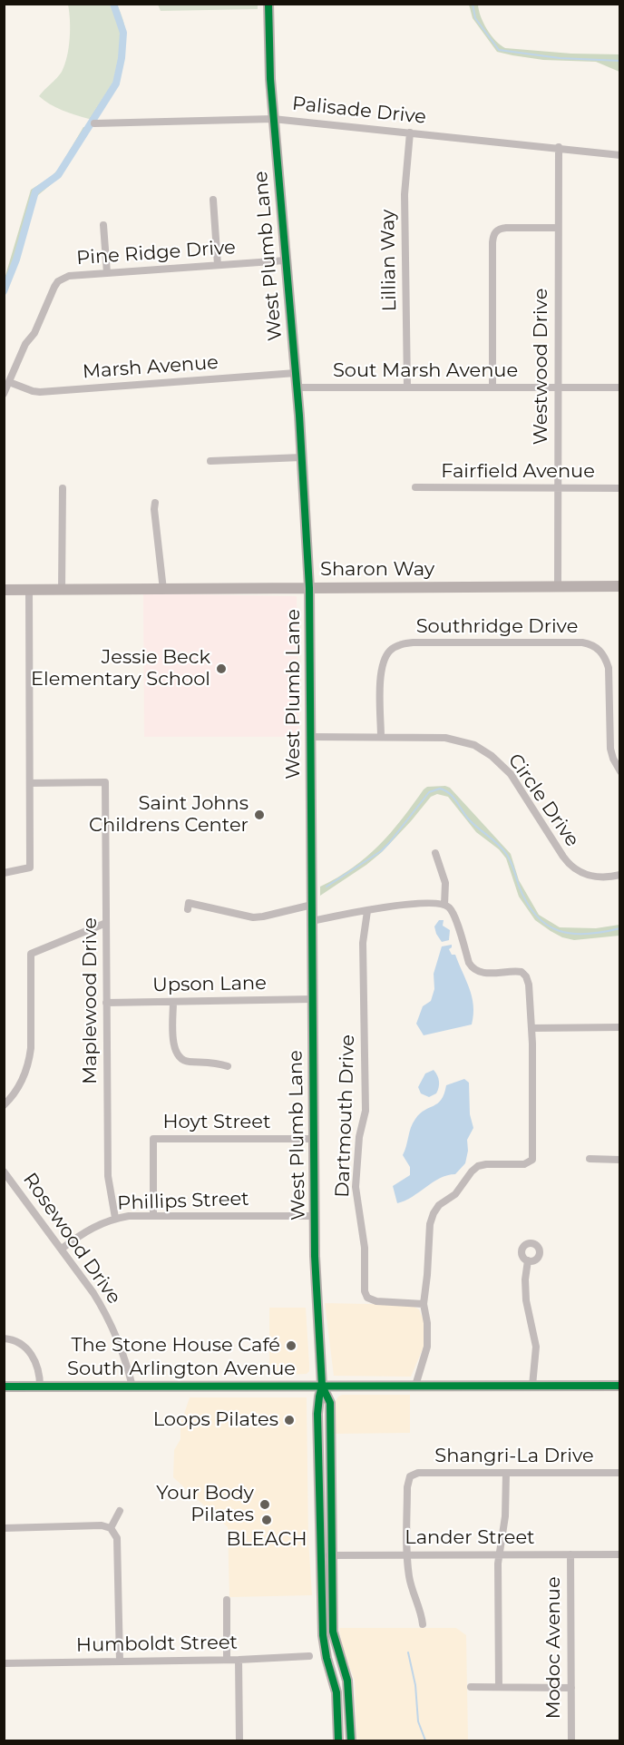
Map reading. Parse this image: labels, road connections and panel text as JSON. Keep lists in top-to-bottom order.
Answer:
{
  "streets": {
    "main road": ["West Plumb Lane", "Sharon Way", "South Arlington Avenue"],
    "street": [
      "Palisade Drive",
      "Pine Ridge Drive",
      "Lillian Way",
      "Westwood Drive",
      "Marsh Avenue",
      "Sout Marsh Avenue",
      "Fairfield Avenue",
      "Southridge Drive",
      "Circle Drive",
      "Upson Lane",
      "Maplewood Drive",
      "Dartmouth Drive",
      "Hoyt Street",
      "Phillips Street",
      "Rosewood Drive",
      "Shangri-La Drive",
      "Lander Street",
      "Humboldt Street",
      "Modoc Avenue"
    ]
  },
  "crossings": [
    ["Palisade Drive", "West Plumb Lane"],
    ["Palisade Drive", "Lillian Way"],
    ["Palisade Drive", "Westwood Drive"],
    ["Pine Ridge Drive", "West Plumb Lane"],
    ["Pine Ridge Drive", "Marsh Avenue"],
    ["West Plumb Lane", "Marsh Avenue"],
    ["West Plumb Lane", "Sout Marsh Avenue"],
    ["West Plumb Lane", "Sharon Way"],
    ["West Plumb Lane", "Circle Drive"],
    ["West Plumb Lane", "Upson Lane"],
    ["West Plumb Lane", "Hoyt Street"],
    ["West Plumb Lane", "Phillips Street"],
    ["West Plumb Lane", "South Arlington Avenue"],
    ["West Plumb Lane", "Lander Street"],
    ["Lillian Way", "Sout Marsh Avenue"],
    ["Westwood Drive", "Sout Marsh Avenue"],
    ["Westwood Drive", "Fairfield Avenue"],
    ["Westwood Drive", "Sharon Way"],
    ["Southridge Drive", "Circle Drive"],
    ["Upson Lane", "Maplewood Drive"],
    ["Maplewood Drive", "Phillips Street"],
    ["Hoyt Street", "Phillips Street"],
    ["Phillips Street", "Rosewood Drive"],
    ["Rosewood Drive", "South Arlington Avenue"],
    ["Shangri-La Drive", "Lander Street"],
    ["Lander Street", "Modoc Avenue"]
  ],
  "places": [
    "Jessie Beck Elementary School",
    "Saint Johns Childrens Center",
    "The Stone House Café",
    "Loops Pilates",
    "Your Body Pilates",
    "BLEACH"
  ]
}
